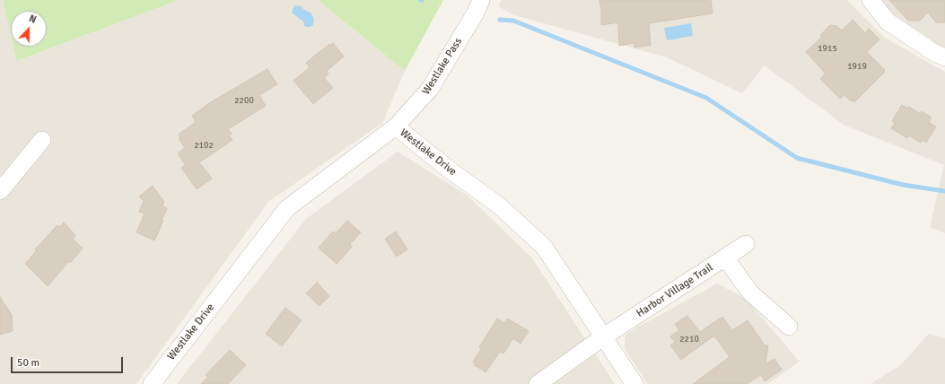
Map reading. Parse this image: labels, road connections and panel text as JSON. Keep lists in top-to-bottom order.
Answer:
{
  "streets": {
    "street": ["Westlake Pass", "Westlake Drive", "Harbor Village Trail"]
  },
  "crossings": [
    ["Westlake Pass", "Westlake Drive"],
    ["Westlake Drive", "Harbor Village Trail"]
  ],
  "house_numbers": [
    "1915",
    "1919",
    "2200",
    "2102",
    "2210"
  ],
  "scale_bar": "50 m",
  "north": "top"
}
